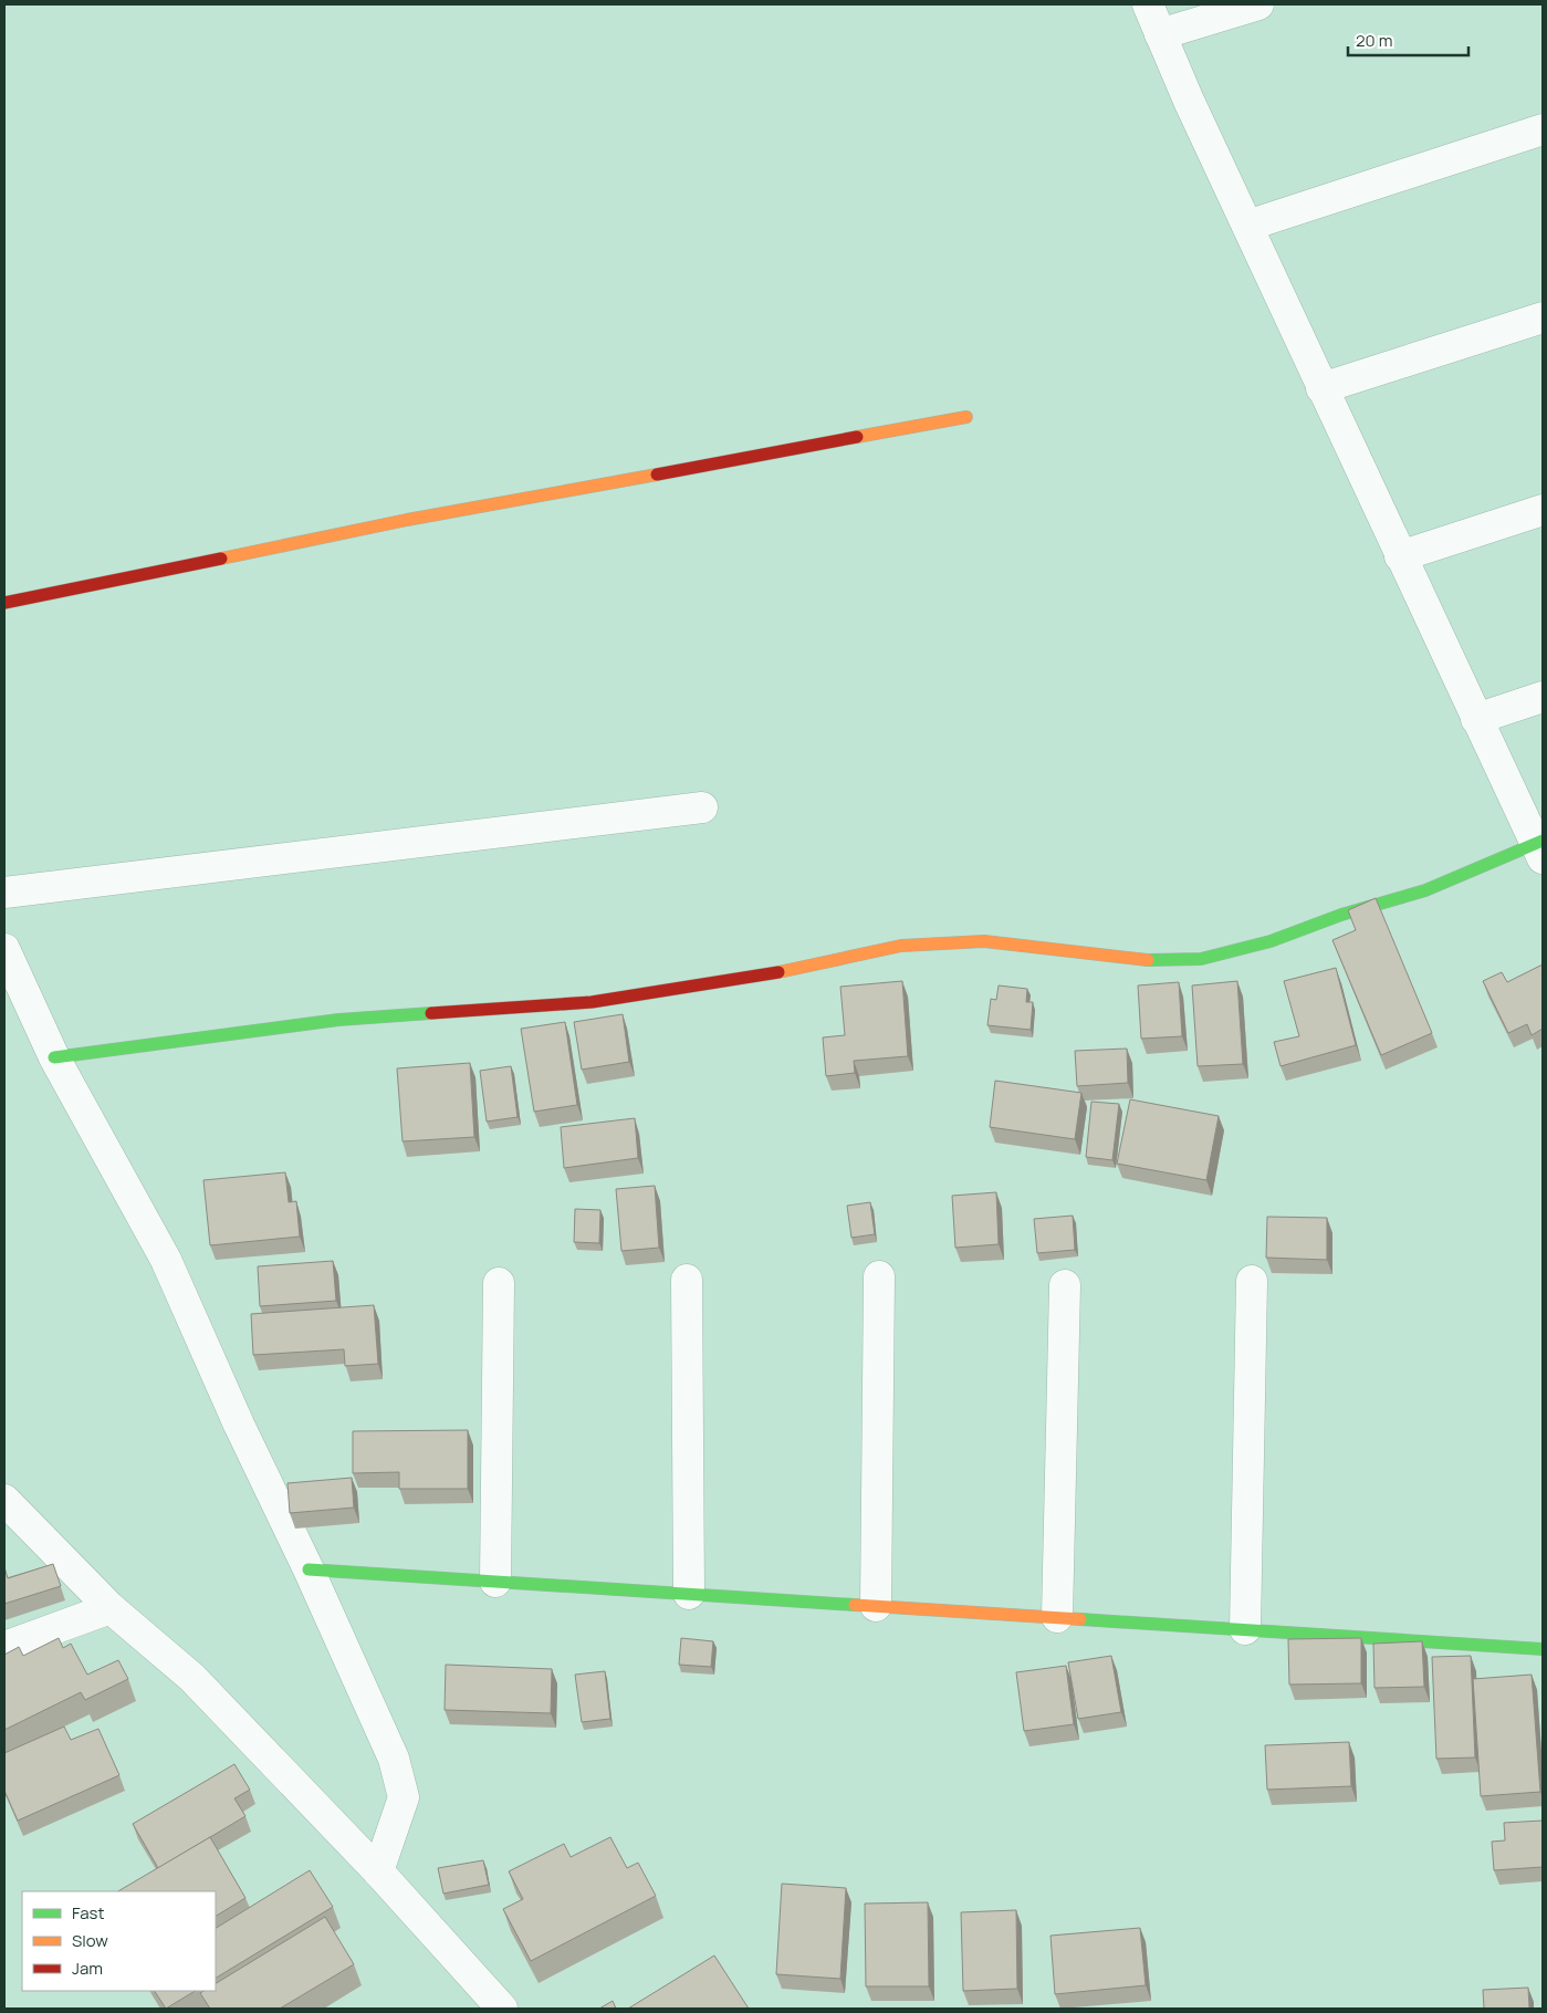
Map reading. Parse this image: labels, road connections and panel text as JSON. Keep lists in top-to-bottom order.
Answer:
{
  "legend": ["Fast", "Slow", "Jam"],
  "scale_bar": "20 m"
}
